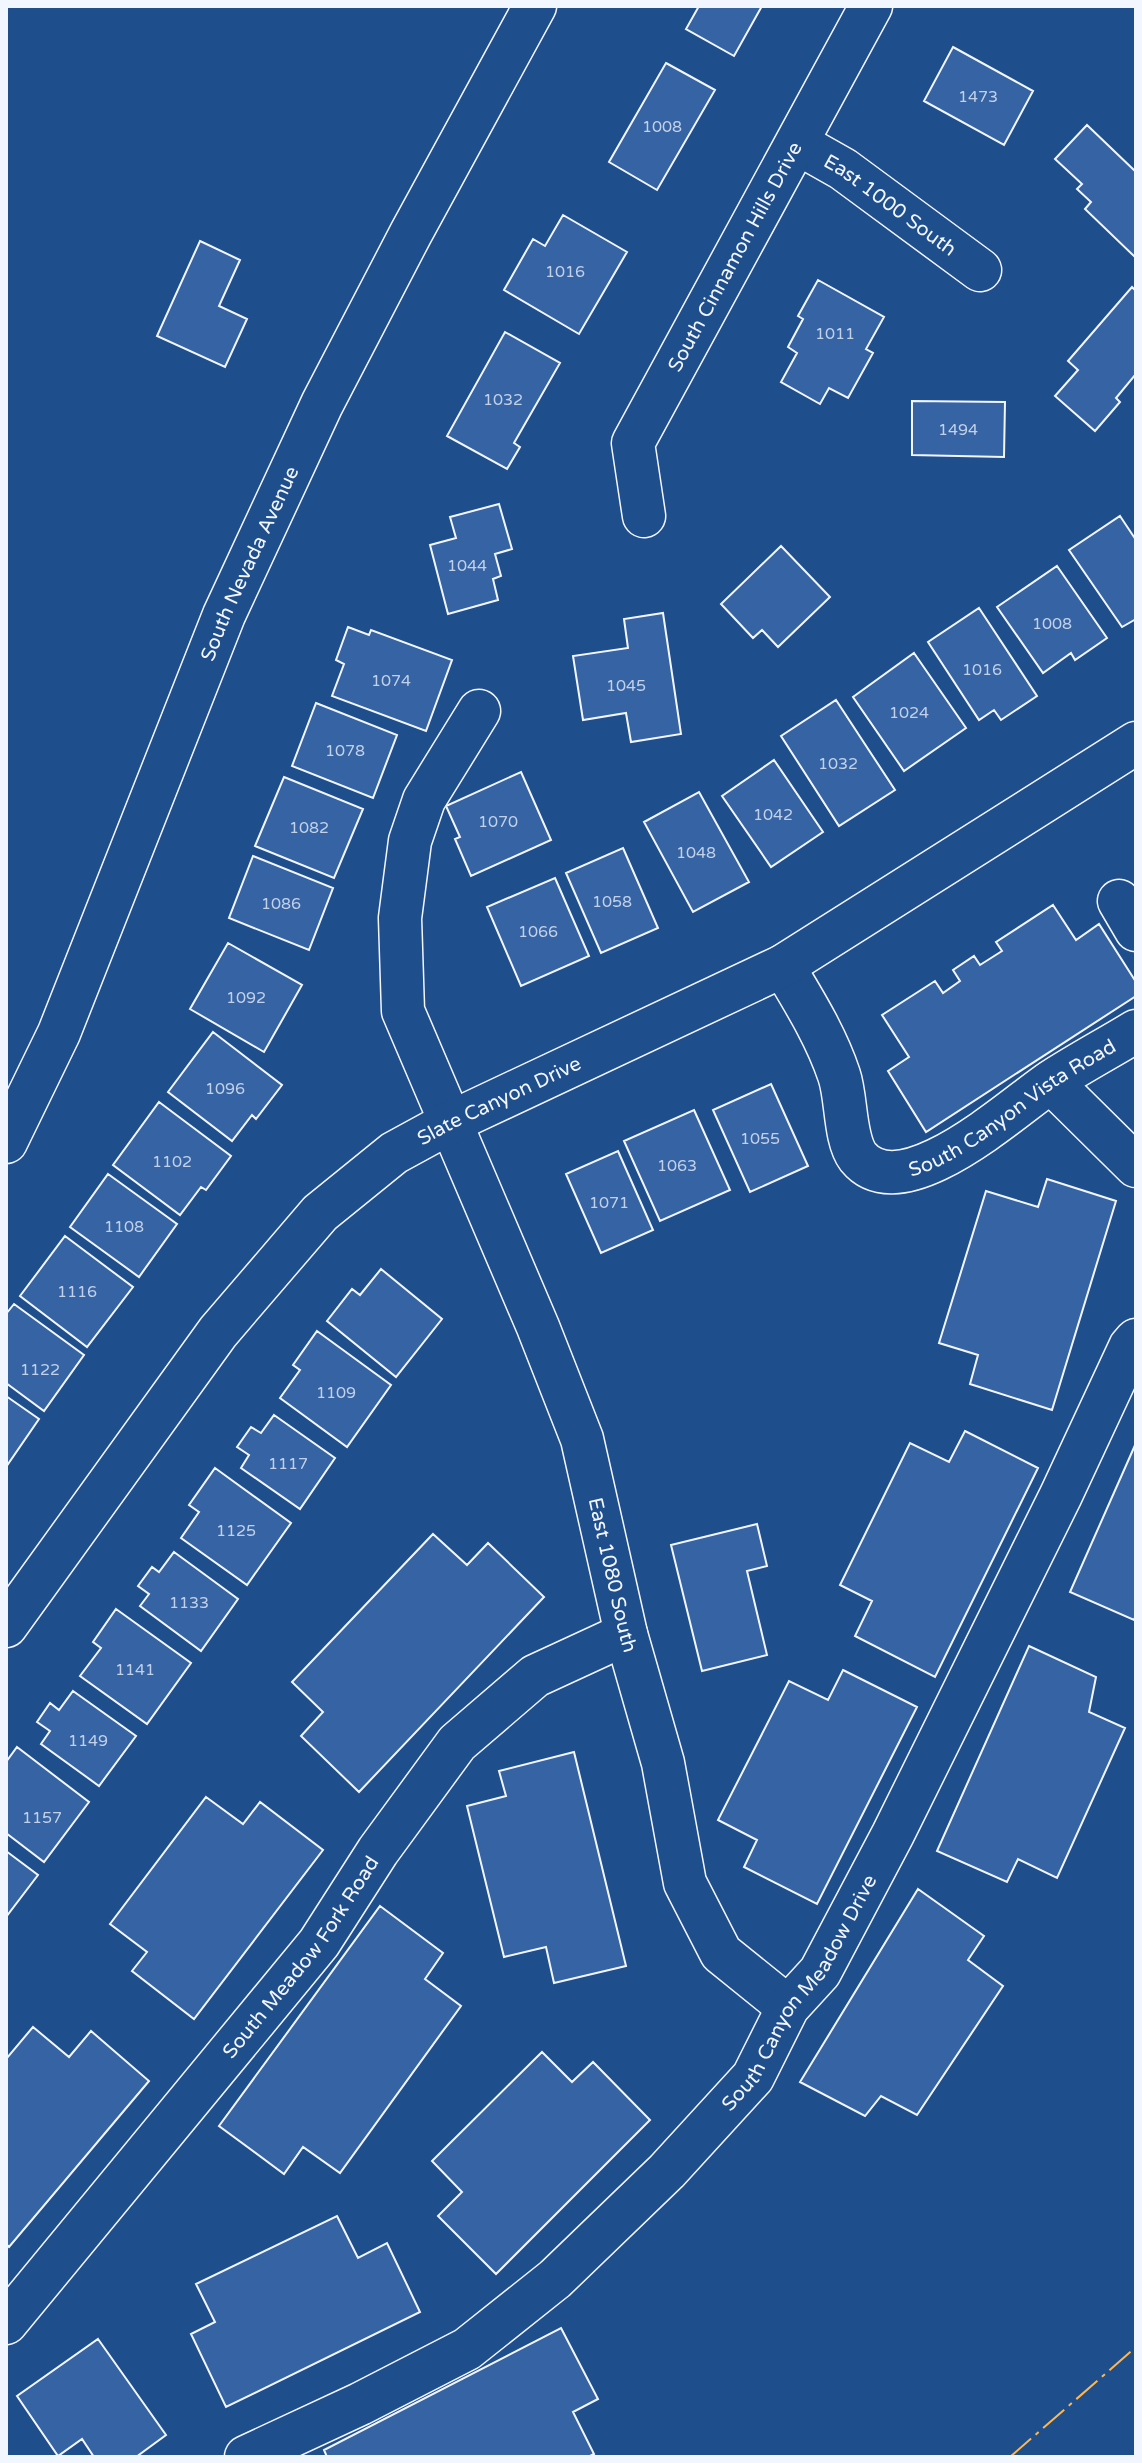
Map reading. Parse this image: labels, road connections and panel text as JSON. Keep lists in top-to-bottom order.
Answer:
{
  "streets": {
    "street": [
      "East 1000 South",
      "South Cinnamon Hills Drive",
      "South Nevada Avenue",
      "Slate Canyon Drive",
      "South Canyon Vista Road",
      "East 1080 South",
      "South Meadow Fork Road",
      "South Canyon Meadow Drive"
    ]
  },
  "crossings": [
    ["East 1000 South", "South Cinnamon Hills Drive"],
    ["Slate Canyon Drive", "South Canyon Vista Road"],
    ["Slate Canyon Drive", "East 1080 South"],
    ["East 1080 South", "South Meadow Fork Road"],
    ["East 1080 South", "South Canyon Meadow Drive"]
  ],
  "house_numbers": [
    "1473",
    "1008",
    "1016",
    "1011",
    "1032",
    "1494",
    "1044",
    "1008",
    "1016",
    "1074",
    "1045",
    "1024",
    "1078",
    "1032",
    "1042",
    "1070",
    "1082",
    "1048",
    "1058",
    "1086",
    "1066",
    "1092",
    "1096",
    "1055",
    "1102",
    "1063",
    "1071",
    "1108",
    "1116",
    "1122",
    "1109",
    "1117",
    "1125",
    "1133",
    "1141",
    "1149",
    "1157"
  ]
}
